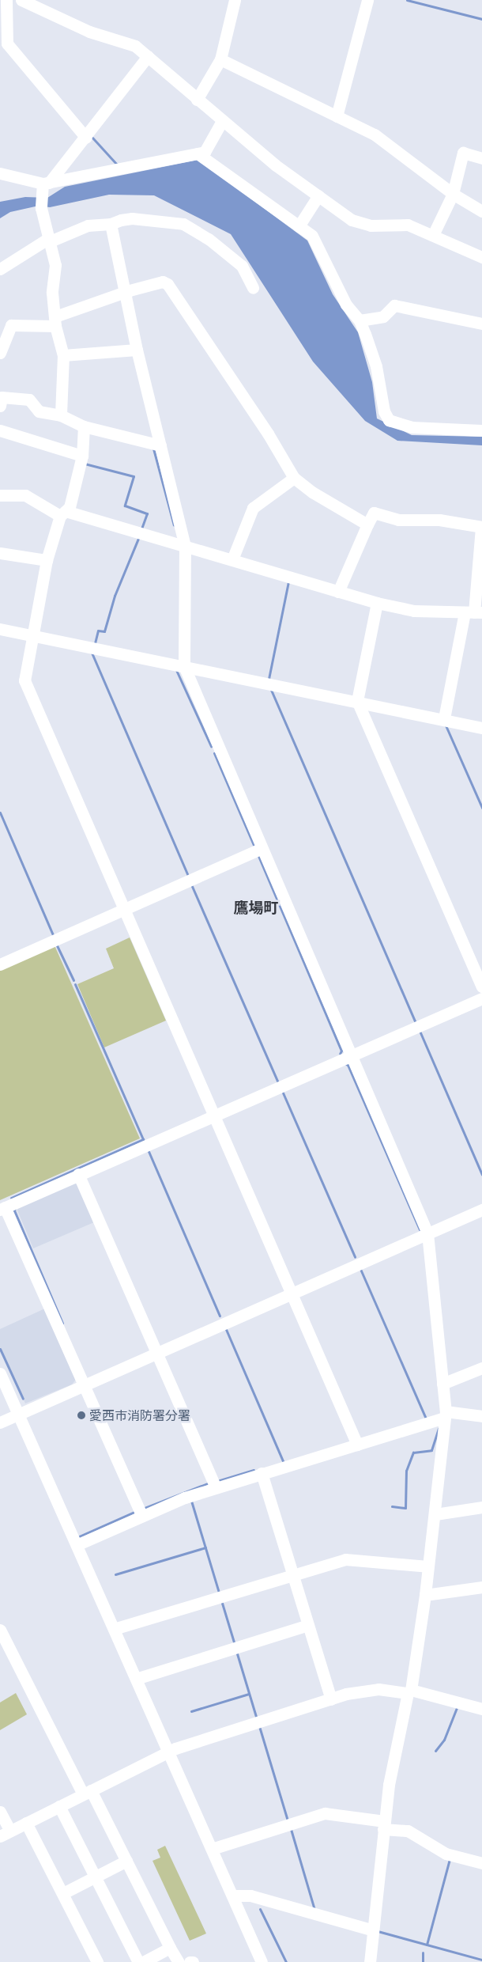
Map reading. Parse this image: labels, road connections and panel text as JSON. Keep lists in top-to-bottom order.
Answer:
{
  "districts": ["鷹場町"],
  "places": ["愛西市消防署分署"]
}
